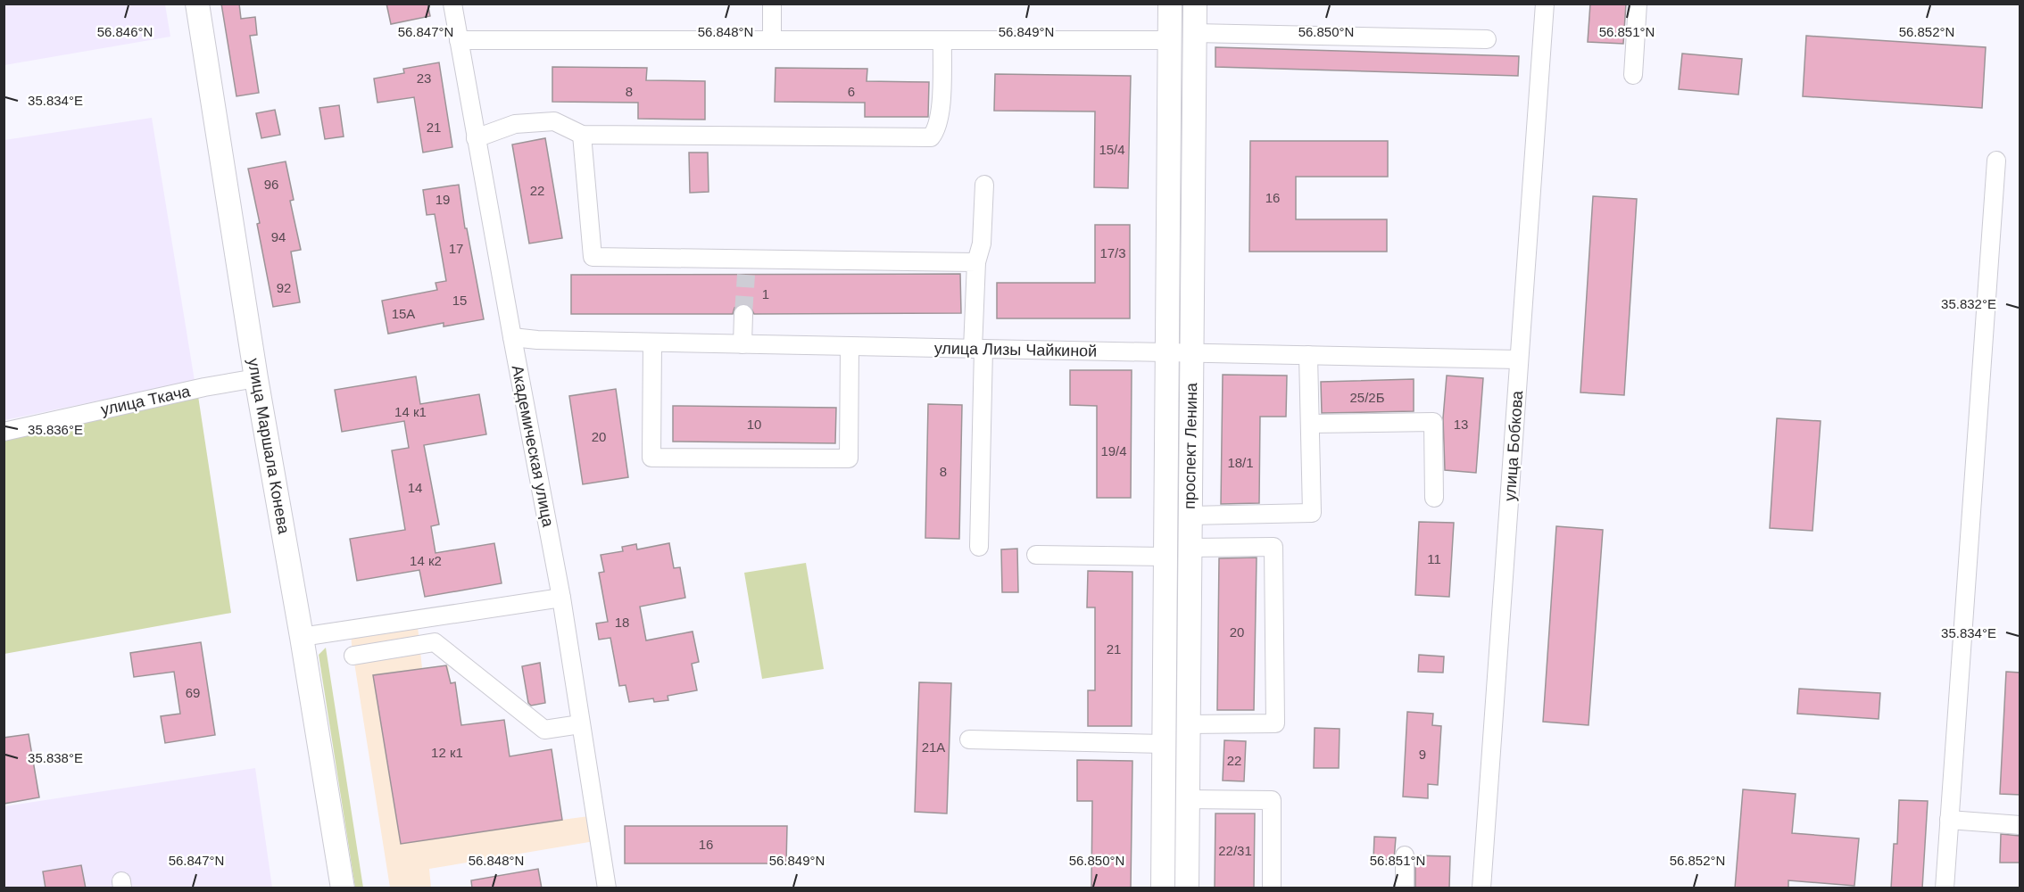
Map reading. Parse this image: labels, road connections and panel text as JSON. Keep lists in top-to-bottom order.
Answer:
{
  "streets": {
    "main road": ["улица Маршала Конева", "проспект Ленина"],
    "street": [
      "улица Лизы Чайкиной",
      "улица Ткача",
      "Академическая улица",
      "улица Бобкова"
    ]
  },
  "crossings": [
    ["улица Лизы Чайкиной", "Академическая улица"],
    ["улица Лизы Чайкиной", "проспект Ленина"],
    ["улица Лизы Чайкиной", "улица Бобкова"],
    ["улица Ткача", "улица Маршала Конева"]
  ],
  "house_numbers": [
    "23",
    "8",
    "6",
    "21",
    "15/4",
    "96",
    "22",
    "16",
    "19",
    "94",
    "17",
    "17/3",
    "92",
    "1",
    "15",
    "15А",
    "25/2Б",
    "14 к1",
    "10",
    "13",
    "20",
    "19/4",
    "18/1",
    "8",
    "14",
    "11",
    "14 к2",
    "18",
    "20",
    "21",
    "69",
    "21А",
    "12 к1",
    "9",
    "22",
    "16",
    "22/31"
  ],
  "coordinates": [
    "56.846°N",
    "56.847°N",
    "56.848°N",
    "56.849°N",
    "56.850°N",
    "56.851°N",
    "56.852°N",
    "35.834°E",
    "35.832°E",
    "35.836°E",
    "35.838°E"
  ]
}
